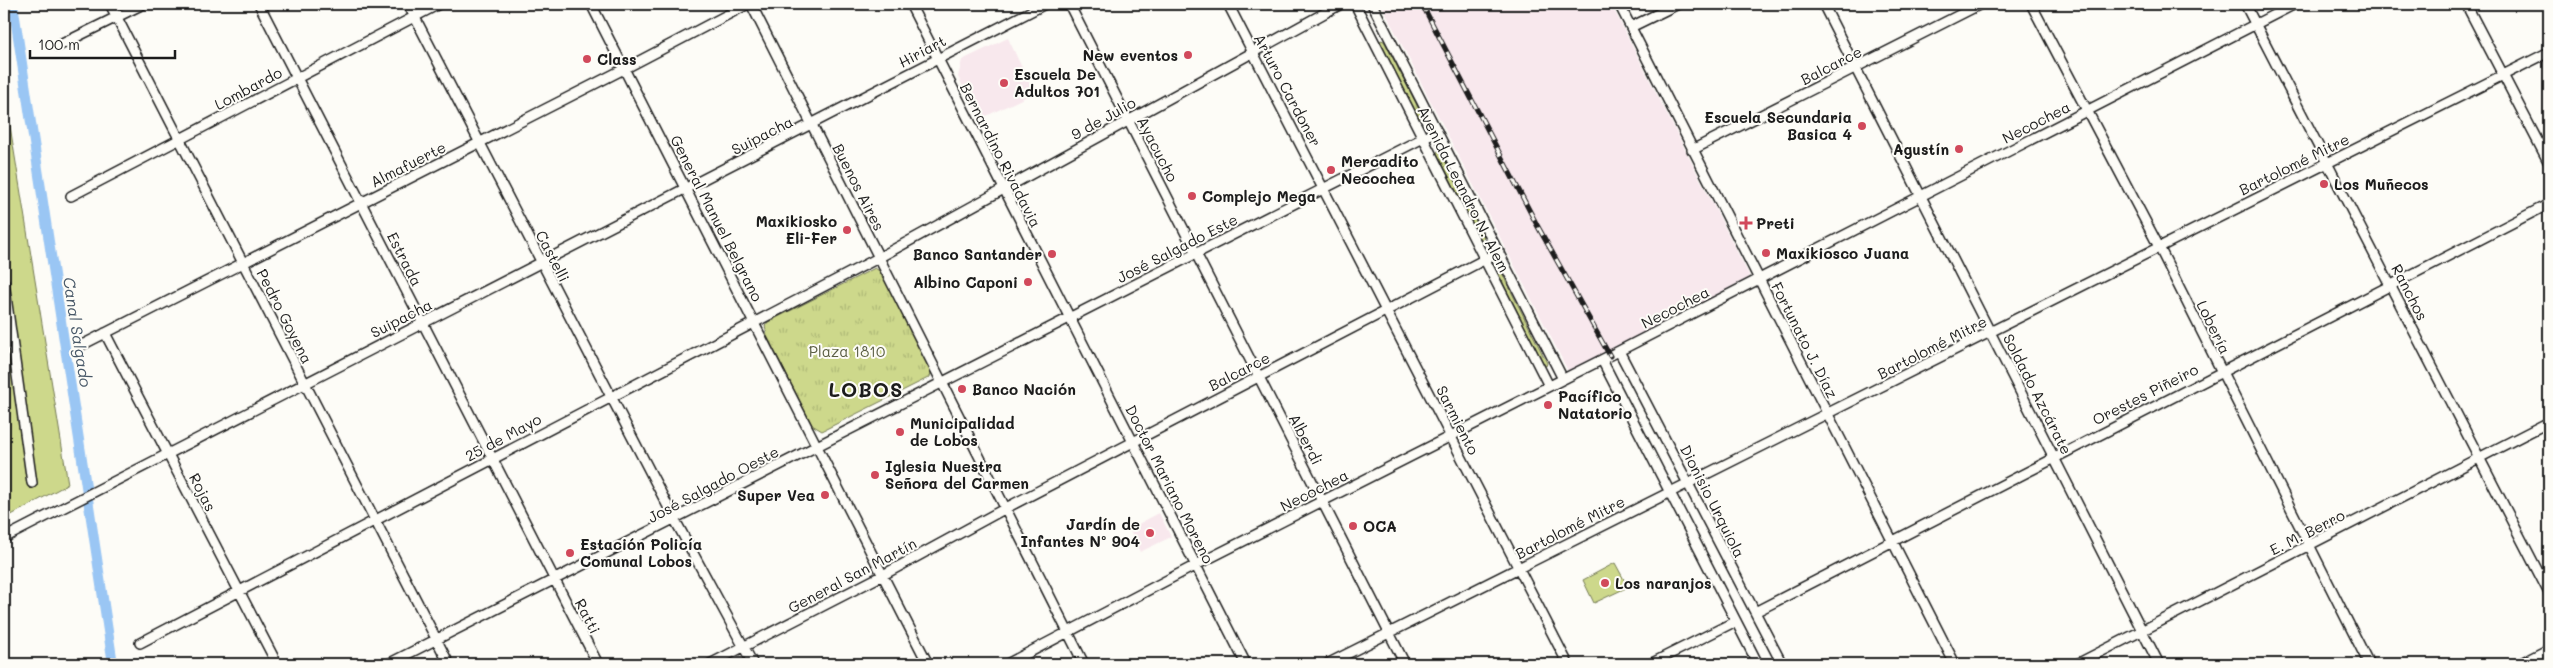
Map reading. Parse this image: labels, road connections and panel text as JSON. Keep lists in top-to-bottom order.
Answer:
{
  "streets": {
    "street": [
      "Hiriart",
      "Balcarce",
      "Lombardo",
      "Arturo Cardoner",
      "9 de Julio",
      "Necochea",
      "Suipacha",
      "Ayacucho",
      "Bernardino Rivadavia",
      "Almafuerte",
      "Bartolomé Mitre",
      "Buenos Aires",
      "Avenida Leandro N. Alem",
      "General Manuel Belgrano",
      "José Salgado Este",
      "Castelli",
      "Estrada",
      "Ranchos",
      "Pedro Goyena",
      "Lobería",
      "Fortunato J. Díaz",
      "Soldado Azcárate",
      "Orestes Piñeiro",
      "Sarmiento",
      "25 de Mayo",
      "Alberdi",
      "José Salgado Oeste",
      "Doctor Mariano Moreno",
      "Rojas",
      "Dionisio Urquiola",
      "E. M. Berro",
      "General San Martín",
      "Ratti"
    ]
  },
  "crossings": [
    ["Hiriart", "Suipacha"],
    ["Hiriart", "Bernardino Rivadavia"],
    ["Hiriart", "Buenos Aires"],
    ["Balcarce", "Buenos Aires"],
    ["Balcarce", "Avenida Leandro N. Alem"],
    ["Balcarce", "Fortunato J. Díaz"],
    ["Balcarce", "Soldado Azcárate"],
    ["Balcarce", "Sarmiento"],
    ["Balcarce", "Alberdi"],
    ["Balcarce", "Doctor Mariano Moreno"],
    ["Balcarce", "General San Martín"],
    ["Lombardo", "Castelli"],
    ["Lombardo", "Estrada"],
    ["Lombardo", "Pedro Goyena"],
    ["Arturo Cardoner", "9 de Julio"],
    ["Arturo Cardoner", "José Salgado Este"],
    ["Arturo Cardoner", "Sarmiento"],
    ["9 de Julio", "Ayacucho"],
    ["9 de Julio", "Bernardino Rivadavia"],
    ["9 de Julio", "Buenos Aires"],
    ["9 de Julio", "25 de Mayo"],
    ["Necochea", "Buenos Aires"],
    ["Necochea", "Avenida Leandro N. Alem"],
    ["Necochea", "Ranchos"],
    ["Necochea", "Lobería"],
    ["Necochea", "Fortunato J. Díaz"],
    ["Necochea", "Soldado Azcárate"],
    ["Necochea", "Sarmiento"],
    ["Necochea", "Alberdi"],
    ["Necochea", "Doctor Mariano Moreno"],
    ["Necochea", "Dionisio Urquiola"],
    ["Suipacha", "Buenos Aires"],
    ["Suipacha", "General Manuel Belgrano"],
    ["Suipacha", "Castelli"],
    ["Suipacha", "Estrada"],
    ["Suipacha", "Pedro Goyena"],
    ["Suipacha", "Rojas"],
    ["Ayacucho", "José Salgado Este"],
    ["Ayacucho", "Alberdi"],
    ["Bernardino Rivadavia", "José Salgado Este"],
    ["Bernardino Rivadavia", "Doctor Mariano Moreno"],
    ["Almafuerte", "Buenos Aires"],
    ["Almafuerte", "General Manuel Belgrano"],
    ["Almafuerte", "Castelli"],
    ["Almafuerte", "Estrada"],
    ["Almafuerte", "Pedro Goyena"],
    ["Almafuerte", "Rojas"],
    ["Bartolomé Mitre", "Ranchos"],
    ["Bartolomé Mitre", "Lobería"],
    ["Bartolomé Mitre", "Fortunato J. Díaz"],
    ["Bartolomé Mitre", "Soldado Azcárate"],
    ["Bartolomé Mitre", "Sarmiento"],
    ["Bartolomé Mitre", "Alberdi"],
    ["Bartolomé Mitre", "Dionisio Urquiola"],
    ["Buenos Aires", "José Salgado Este"],
    ["Buenos Aires", "25 de Mayo"],
    ["Buenos Aires", "José Salgado Oeste"],
    ["Buenos Aires", "General San Martín"],
    ["Avenida Leandro N. Alem", "José Salgado Este"],
    ["General Manuel Belgrano", "25 de Mayo"],
    ["General Manuel Belgrano", "José Salgado Oeste"],
    ["General Manuel Belgrano", "General San Martín"],
    ["José Salgado Este", "Sarmiento"],
    ["José Salgado Este", "Alberdi"],
    ["José Salgado Este", "José Salgado Oeste"],
    ["José Salgado Este", "Doctor Mariano Moreno"],
    ["Castelli", "25 de Mayo"],
    ["Castelli", "José Salgado Oeste"],
    ["Castelli", "General San Martín"],
    ["Estrada", "25 de Mayo"],
    ["Estrada", "José Salgado Oeste"],
    ["Estrada", "Ratti"],
    ["Ranchos", "Orestes Piñeiro"],
    ["Ranchos", "E. M. Berro"],
    ["Pedro Goyena", "25 de Mayo"],
    ["Pedro Goyena", "José Salgado Oeste"],
    ["Lobería", "Orestes Piñeiro"],
    ["Lobería", "E. M. Berro"],
    ["Fortunato J. Díaz", "Orestes Piñeiro"],
    ["Soldado Azcárate", "Orestes Piñeiro"],
    ["Soldado Azcárate", "E. M. Berro"],
    ["Orestes Piñeiro", "Dionisio Urquiola"],
    ["25 de Mayo", "Rojas"],
    ["José Salgado Oeste", "Ratti"]
  ],
  "districts": ["LOBOS"],
  "water": ["Canal Salgado"],
  "parks": ["Plaza 1810"],
  "places": {
    "other": [
      "New eventos",
      "Class",
      "Escuela De Adultos 701",
      "Escuela Secundaria Basica 4",
      "Agustín",
      "Mercadito Necochea",
      "Los Muñecos",
      "Complejo Mega",
      "Maxikiosko Eli-Fer",
      "Maxikiosco Juana",
      "Banco Santander",
      "Albino Caponi",
      "Banco Nación",
      "Pacífico Natatorio",
      "Municipalidad de Lobos",
      "Iglesia Nuestra Señora del Carmen",
      "Super Vea",
      "OCA",
      "Jardín de Infantes Nº 904",
      "Estación Policía Comunal Lobos",
      "Los naranjos"
    ],
    "health": ["Preti"]
  },
  "scale_bar": "100 m"
}
